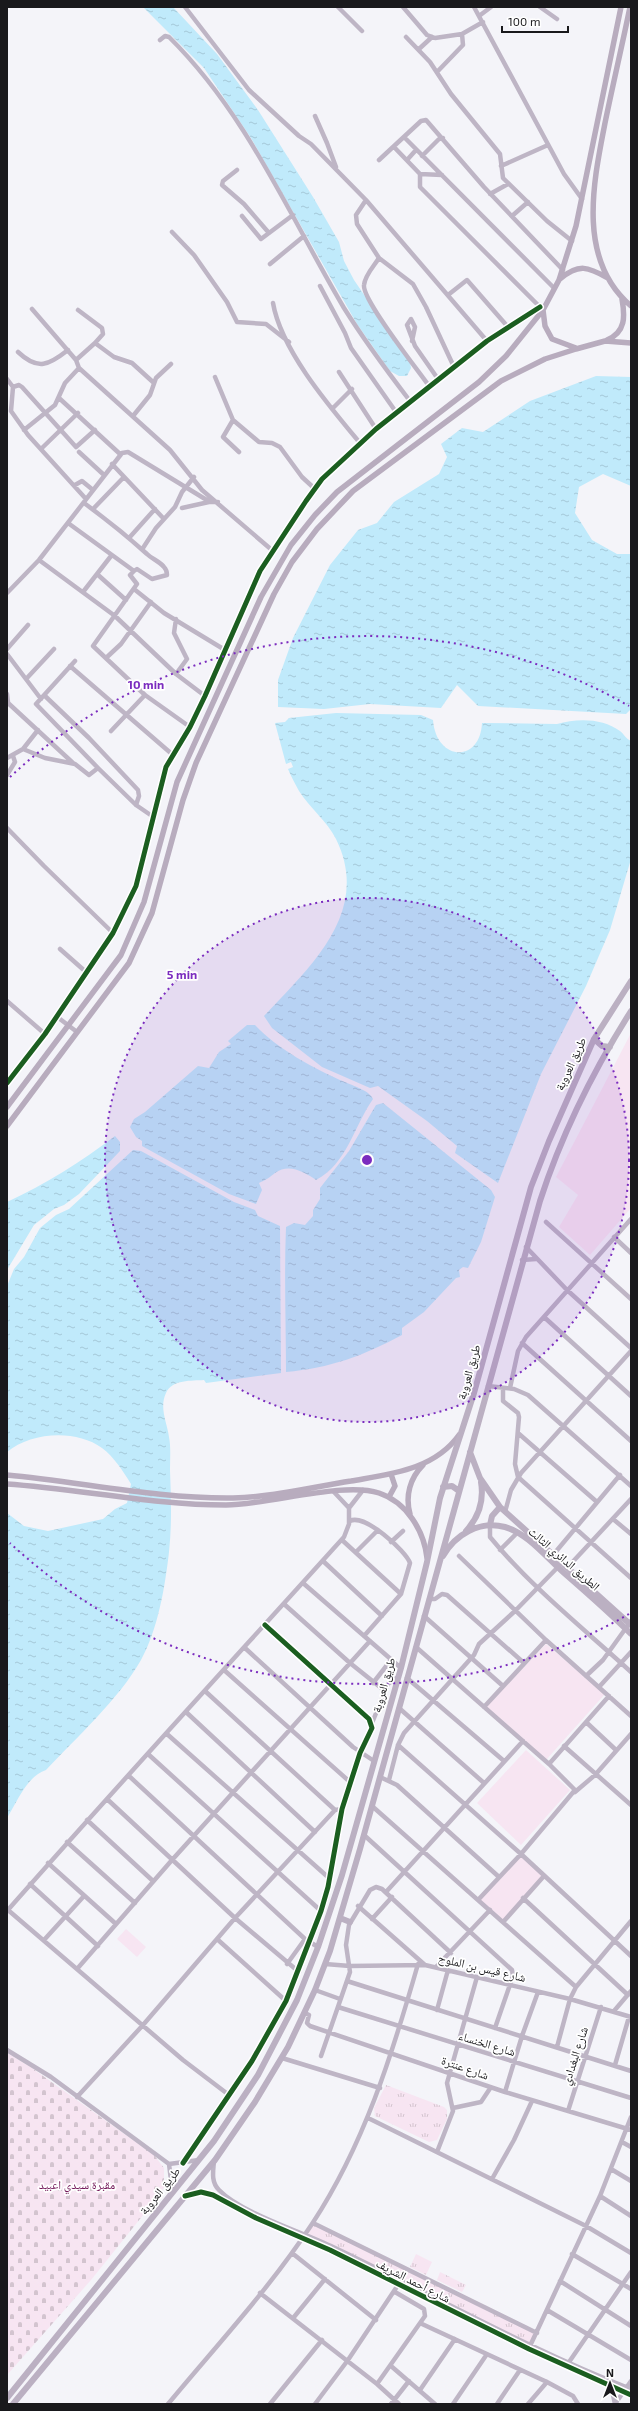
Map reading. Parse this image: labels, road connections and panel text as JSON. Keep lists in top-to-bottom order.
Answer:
{
  "streets": {
    "highway": ["طريق العروبة", "الطريق الدائري الثالث"],
    "street": [
      "شارع قيس بن الملوح",
      "شارع الخنساء",
      "شارع البغدادي",
      "شارع عنترة",
      "شارع أحمد الشريف"
    ]
  },
  "crossings": [
    ["طريق العروبة", "الطريق الدائري الثالث"],
    ["طريق العروبة", "شارع قيس بن الملوح"],
    ["طريق العروبة", "شارع عنترة"],
    ["طريق العروبة", "شارع أحمد الشريف"],
    ["شارع قيس بن الملوح", "شارع البغدادي"],
    ["شارع الخنساء", "شارع البغدادي"],
    ["شارع البغدادي", "شارع عنترة"]
  ],
  "parks": ["مقبرة سيدي اعبيد"],
  "scale_bar": "100 m",
  "north": "top",
  "rings": ["10 min", "5 min"]
}
